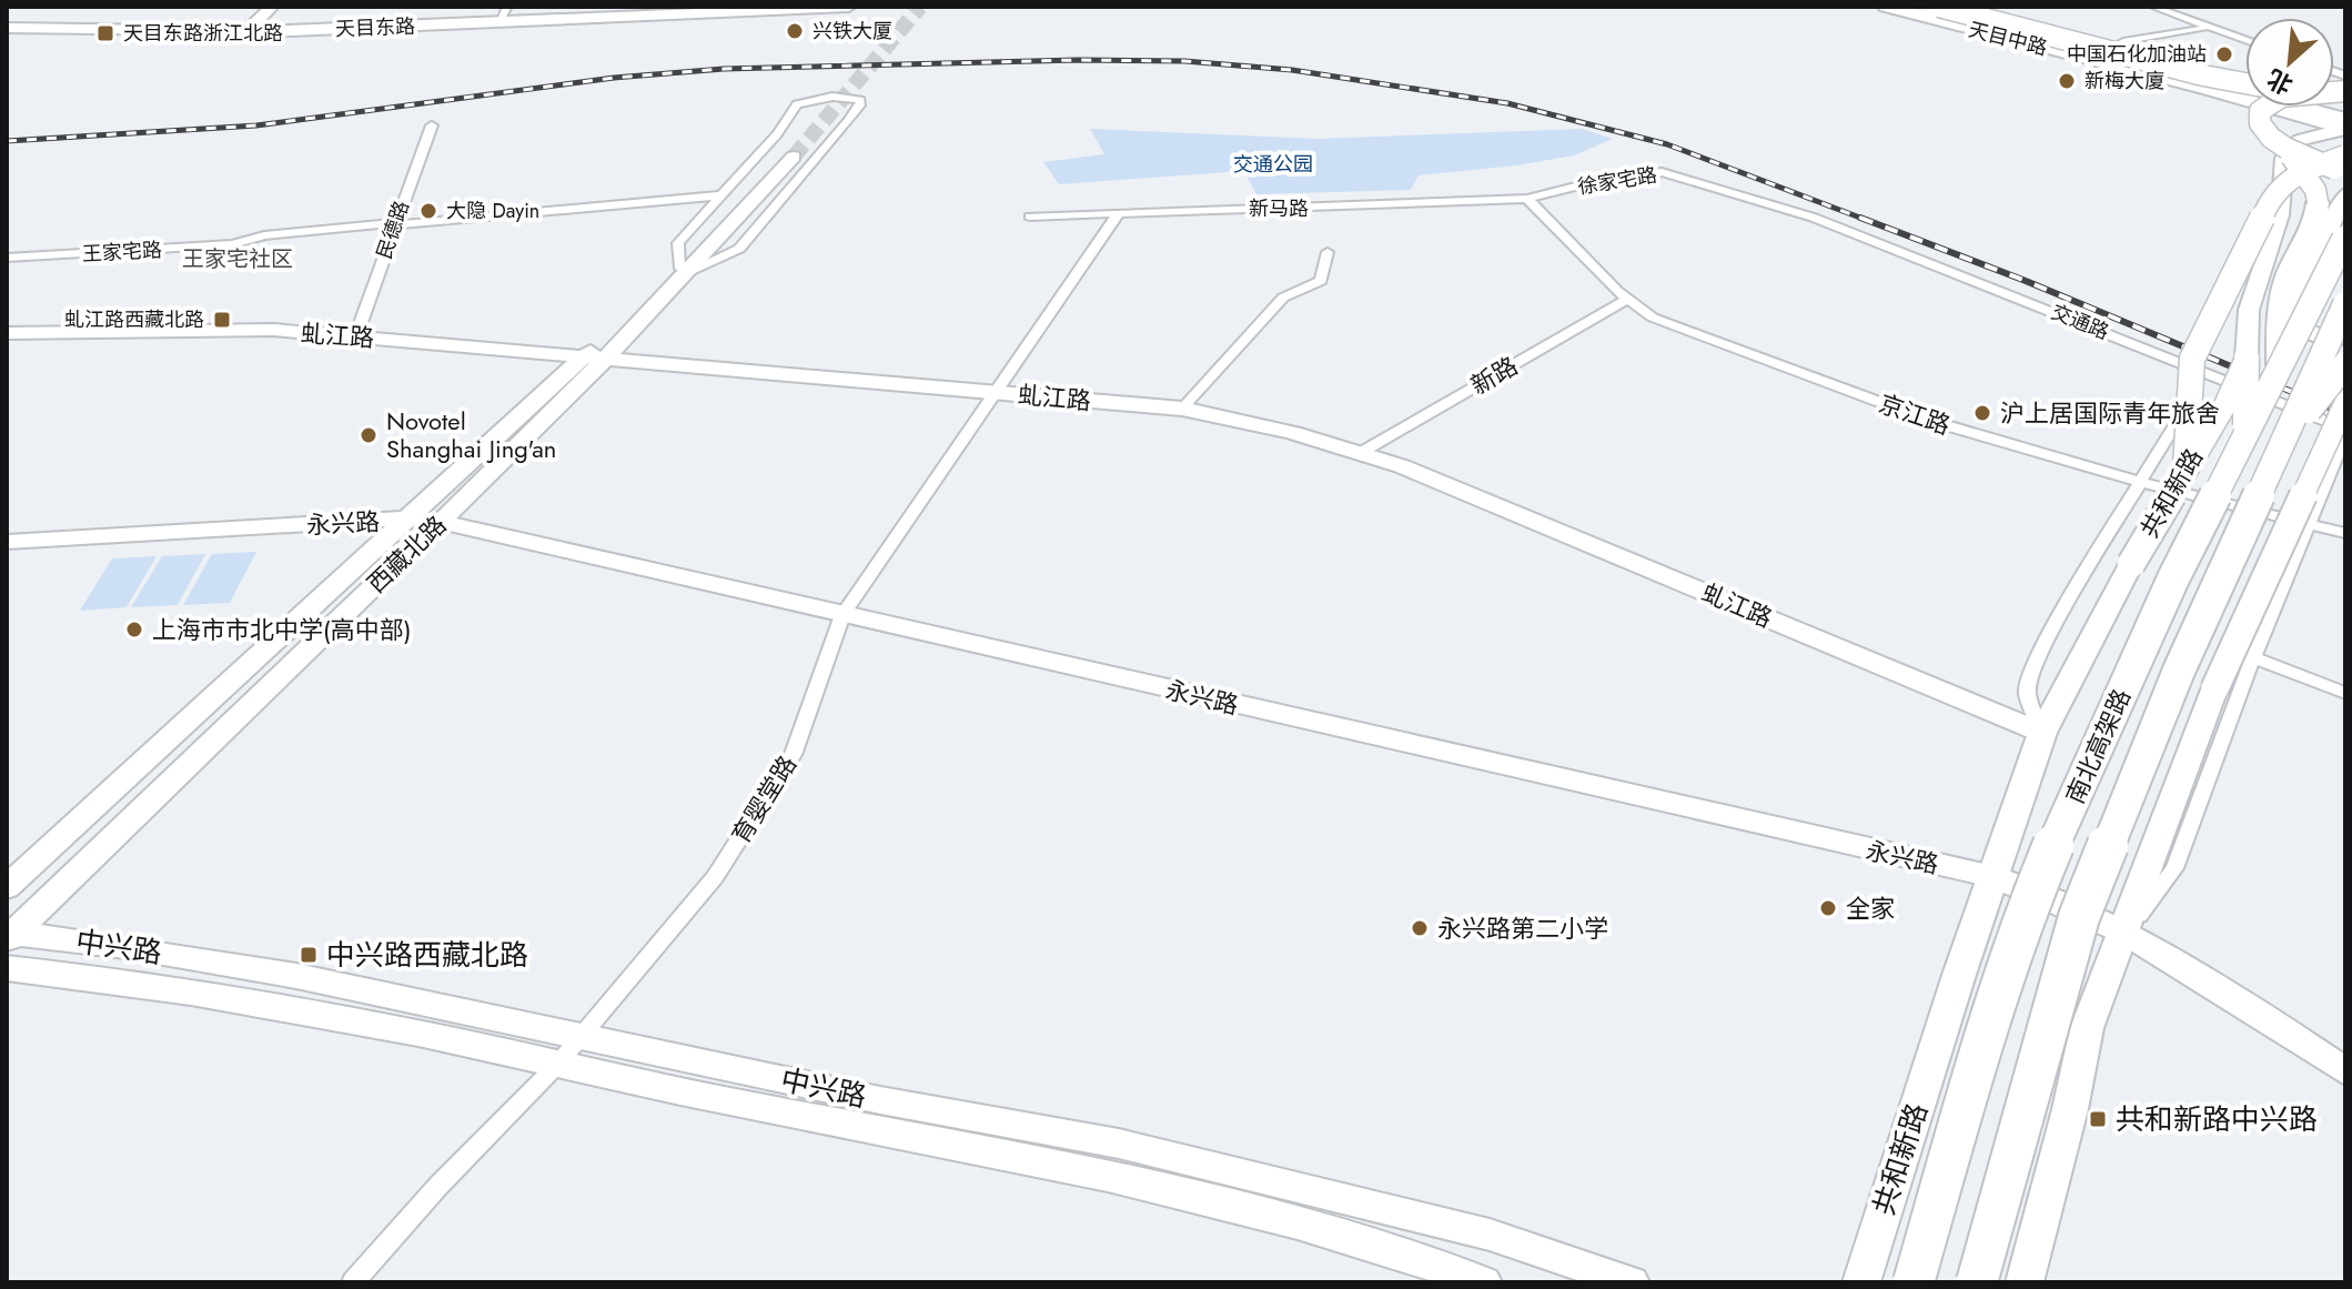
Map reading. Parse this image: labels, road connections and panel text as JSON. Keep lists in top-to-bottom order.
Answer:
{
  "streets": {
    "highway": ["南北高架路"],
    "main road": [
      "天目东路",
      "天目中路",
      "虬江路",
      "共和新路",
      "永兴路",
      "西藏北路",
      "中兴路"
    ],
    "street": [
      "徐家宅路",
      "新马路",
      "民德路",
      "王家宅路",
      "交通路",
      "新路",
      "京江路",
      "育婴堂路"
    ]
  },
  "crossings": [
    ["天目中路", "共和新路"],
    ["徐家宅路", "新马路"],
    ["徐家宅路", "交通路"],
    ["徐家宅路", "京江路"],
    ["新马路", "京江路"],
    ["新马路", "育婴堂路"],
    ["民德路", "王家宅路"],
    ["民德路", "虬江路"],
    ["交通路", "共和新路"],
    ["虬江路", "新路"],
    ["虬江路", "共和新路"],
    ["虬江路", "西藏北路"],
    ["虬江路", "育婴堂路"],
    ["新路", "京江路"],
    ["京江路", "共和新路"],
    ["共和新路", "永兴路"],
    ["永兴路", "西藏北路"],
    ["永兴路", "育婴堂路"],
    ["西藏北路", "中兴路"],
    ["育婴堂路", "中兴路"]
  ],
  "districts": ["王家宅社区"],
  "parks": ["交通公园"],
  "places": {
    "other": [
      "兴铁大厦",
      "中国石化加油站",
      "新梅大廈",
      "大隐 Dayin",
      "沪上居国际青年旅舍",
      "Novotel Shanghai Jing'an",
      "上海市市北中学(高中部)",
      "全家",
      "永兴路第二小学"
    ],
    "transit": [
      "天目东路浙江北路",
      "虬江路西藏北路",
      "中兴路西藏北路",
      "共和新路中兴路"
    ]
  },
  "north": "bottom left"
}
